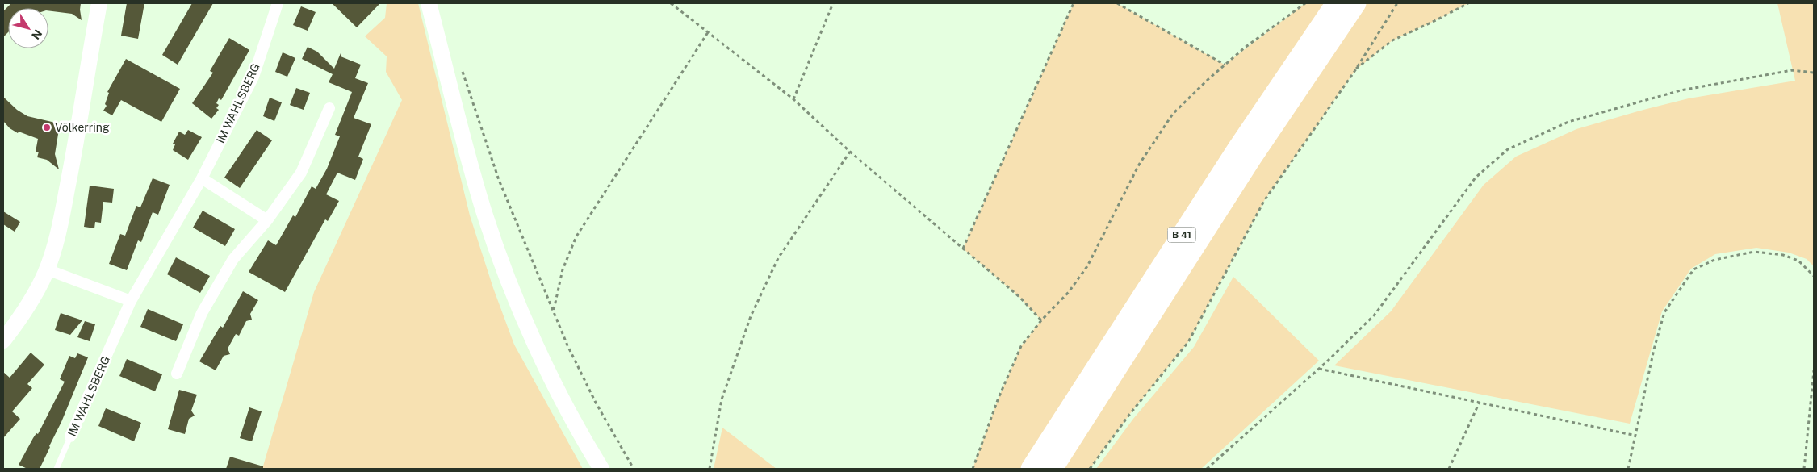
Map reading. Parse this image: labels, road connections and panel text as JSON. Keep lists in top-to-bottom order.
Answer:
{
  "streets": {
    "highway": ["B 41"],
    "street": ["IM WAHLSBERG"]
  },
  "places": ["Völkerring"],
  "north": "bottom right"
}
